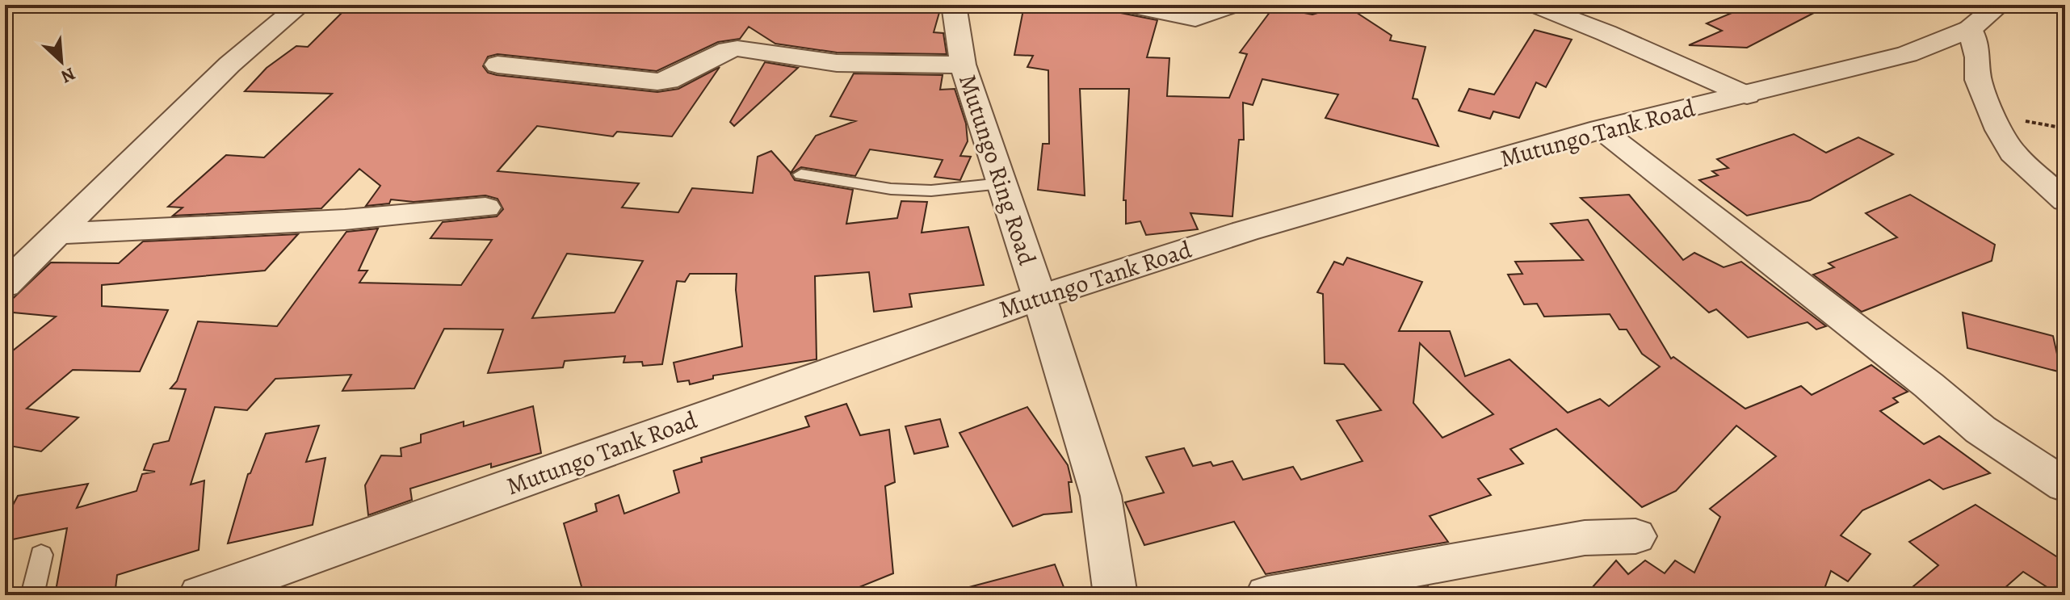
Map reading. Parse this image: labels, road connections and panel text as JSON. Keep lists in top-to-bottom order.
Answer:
{
  "streets": {
    "street": ["Mutungo Tank Road", "Mutungo Ring Road"]
  },
  "crossings": [
    ["Mutungo Tank Road", "Mutungo Ring Road"]
  ],
  "north": "bottom right"
}
